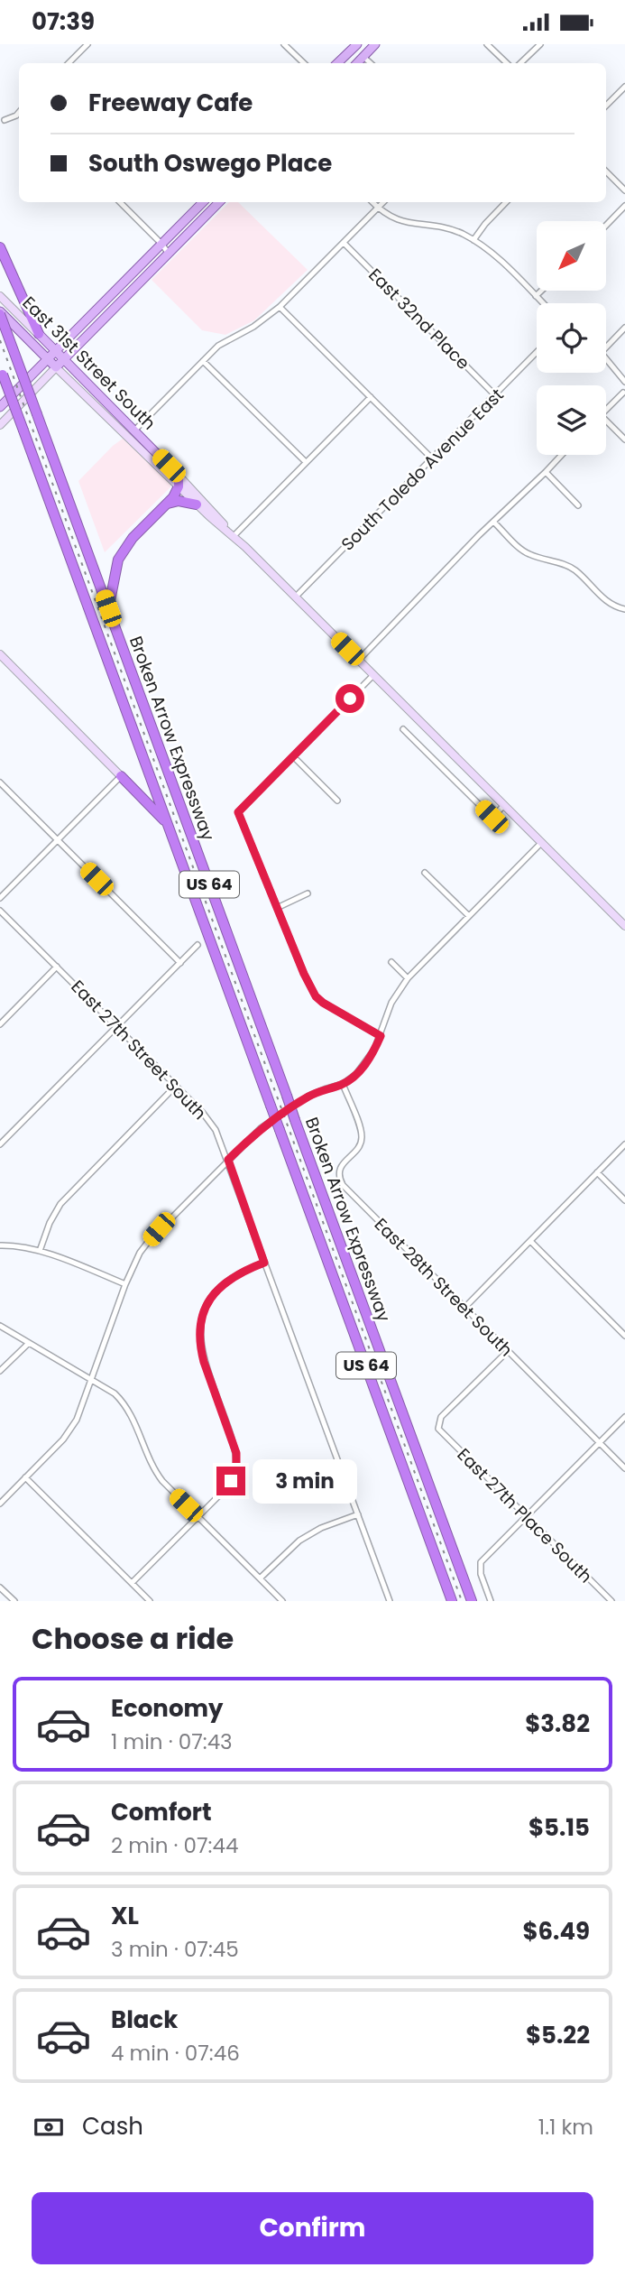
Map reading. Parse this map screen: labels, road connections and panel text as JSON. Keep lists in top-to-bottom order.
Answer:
{
  "streets": {
    "highway": ["Broken Arrow Expressway", "US 64"],
    "main road": ["East 31st Street South"],
    "street": [
      "East 32nd Place",
      "South Toledo Avenue East",
      "East 27th Street South",
      "East 28th Street South",
      "East 27th Place South"
    ]
  },
  "crossings": [
    ["East 32nd Place", "South Toledo Avenue East"],
    ["East 31st Street South", "South Toledo Avenue East"],
    ["East 31st Street South", "Broken Arrow Expressway"],
    ["East 28th Street South", "East 27th Place South"]
  ],
  "north": "bottom left",
  "page": {
    "status": "07:39",
    "banner": ["Freeway Cafe", "South Oswego Place"],
    "bubble": "3 min",
    "heading": "Choose a ride",
    "list": [
      {
        "name": "Economy",
        "note": "1 min · 07:43",
        "value": "$3.82"
      },
      {
        "name": "Comfort",
        "note": "2 min · 07:44",
        "value": "$5.15"
      },
      {
        "name": "XL",
        "note": "3 min · 07:45",
        "value": "$6.49"
      },
      {
        "name": "Black",
        "note": "4 min · 07:46",
        "value": "$5.22"
      }
    ],
    "pay": ["Cash", "1.1 km"],
    "buttons": "Confirm"
  }
}
